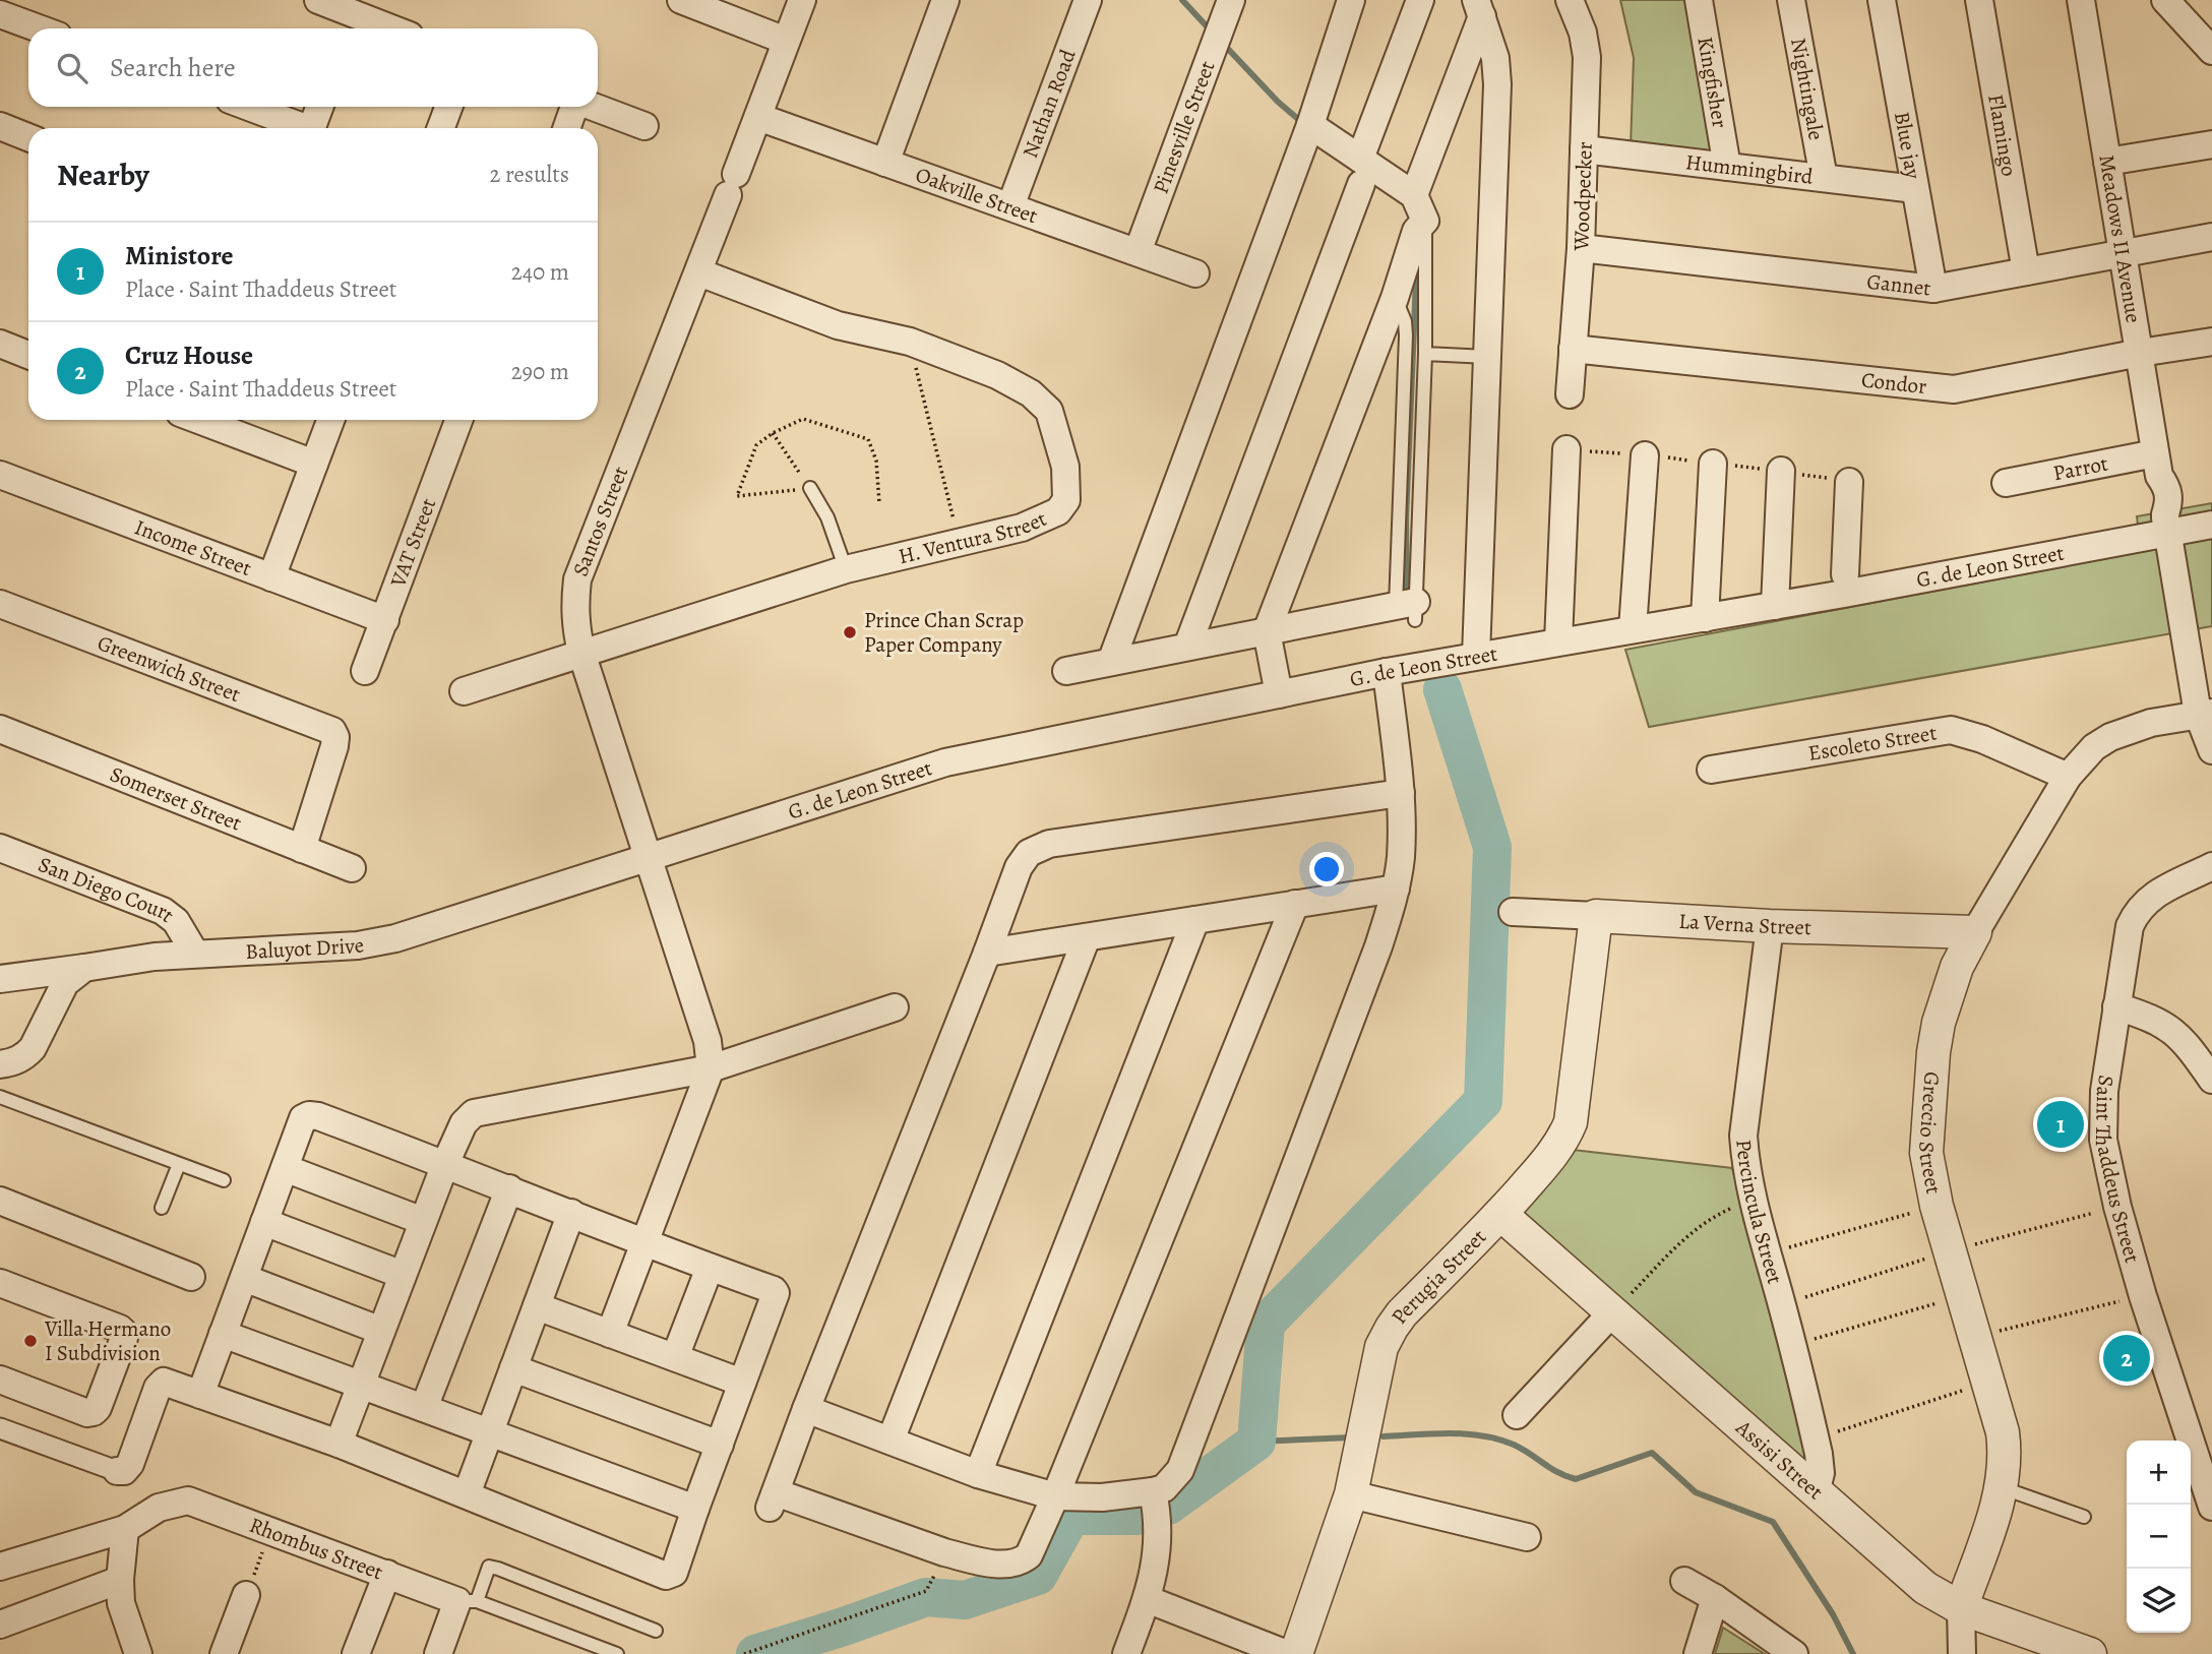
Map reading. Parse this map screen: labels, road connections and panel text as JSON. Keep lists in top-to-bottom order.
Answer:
{
  "streets": {
    "street": [
      "Kingfisher",
      "Nightingale",
      "Nathan Road",
      "Pinesville Street",
      "Flamingo",
      "Blue jay",
      "Hummingbird",
      "Oakville Street",
      "Woodpecker",
      "Meadows II Avenue",
      "Gannet",
      "Condor",
      "Parrot",
      "Santos Street",
      "H. Ventura Street",
      "VAT Street",
      "Income Street",
      "G. de Leon Street",
      "Greenwich Street",
      "Escoleto Street",
      "Somerset Street",
      "San Diego Court",
      "La Verna Street",
      "Baluyot Drive",
      "Greccio Street",
      "Saint Thaddeus Street",
      "Percincula Street",
      "Perugia Street",
      "Assisi Street",
      "Rhombus Street"
    ]
  },
  "crossings": [
    ["Kingfisher", "Hummingbird"],
    ["Nightingale", "Hummingbird"],
    ["Nathan Road", "Oakville Street"],
    ["Pinesville Street", "Oakville Street"],
    ["Flamingo", "Gannet"],
    ["Blue jay", "Hummingbird"],
    ["Blue jay", "Gannet"],
    ["Hummingbird", "Woodpecker"],
    ["Oakville Street", "Santos Street"],
    ["Woodpecker", "Gannet"],
    ["Woodpecker", "Condor"],
    ["Meadows II Avenue", "Gannet"],
    ["Meadows II Avenue", "Condor"],
    ["Meadows II Avenue", "Parrot"],
    ["Meadows II Avenue", "G. de Leon Street"],
    ["Meadows II Avenue", "Greccio Street"],
    ["Santos Street", "H. Ventura Street"],
    ["Santos Street", "G. de Leon Street"],
    ["Santos Street", "Baluyot Drive"],
    ["VAT Street", "Income Street"],
    ["G. de Leon Street", "Baluyot Drive"],
    ["Greenwich Street", "Somerset Street"],
    ["Escoleto Street", "Greccio Street"],
    ["San Diego Court", "Baluyot Drive"],
    ["La Verna Street", "Greccio Street"],
    ["La Verna Street", "Percincula Street"],
    ["La Verna Street", "Perugia Street"],
    ["Greccio Street", "Assisi Street"],
    ["Percincula Street", "Assisi Street"],
    ["Perugia Street", "Assisi Street"]
  ],
  "places": ["Prince Chan Scrap Paper Company", "Villa Hermano I Subdivision"],
  "page": {
    "search": "Search here",
    "heading": ["Nearby", "2 results"],
    "list": [
      {
        "mark": "1",
        "name": "Ministore",
        "note": "Place · Saint Thaddeus Street",
        "value": "240 m"
      },
      {
        "mark": "2",
        "name": "Cruz House",
        "note": "Place · Saint Thaddeus Street",
        "value": "290 m"
      }
    ],
    "pins": ["1", "2"],
    "map_buttons": ["+", "−"]
  }
}
